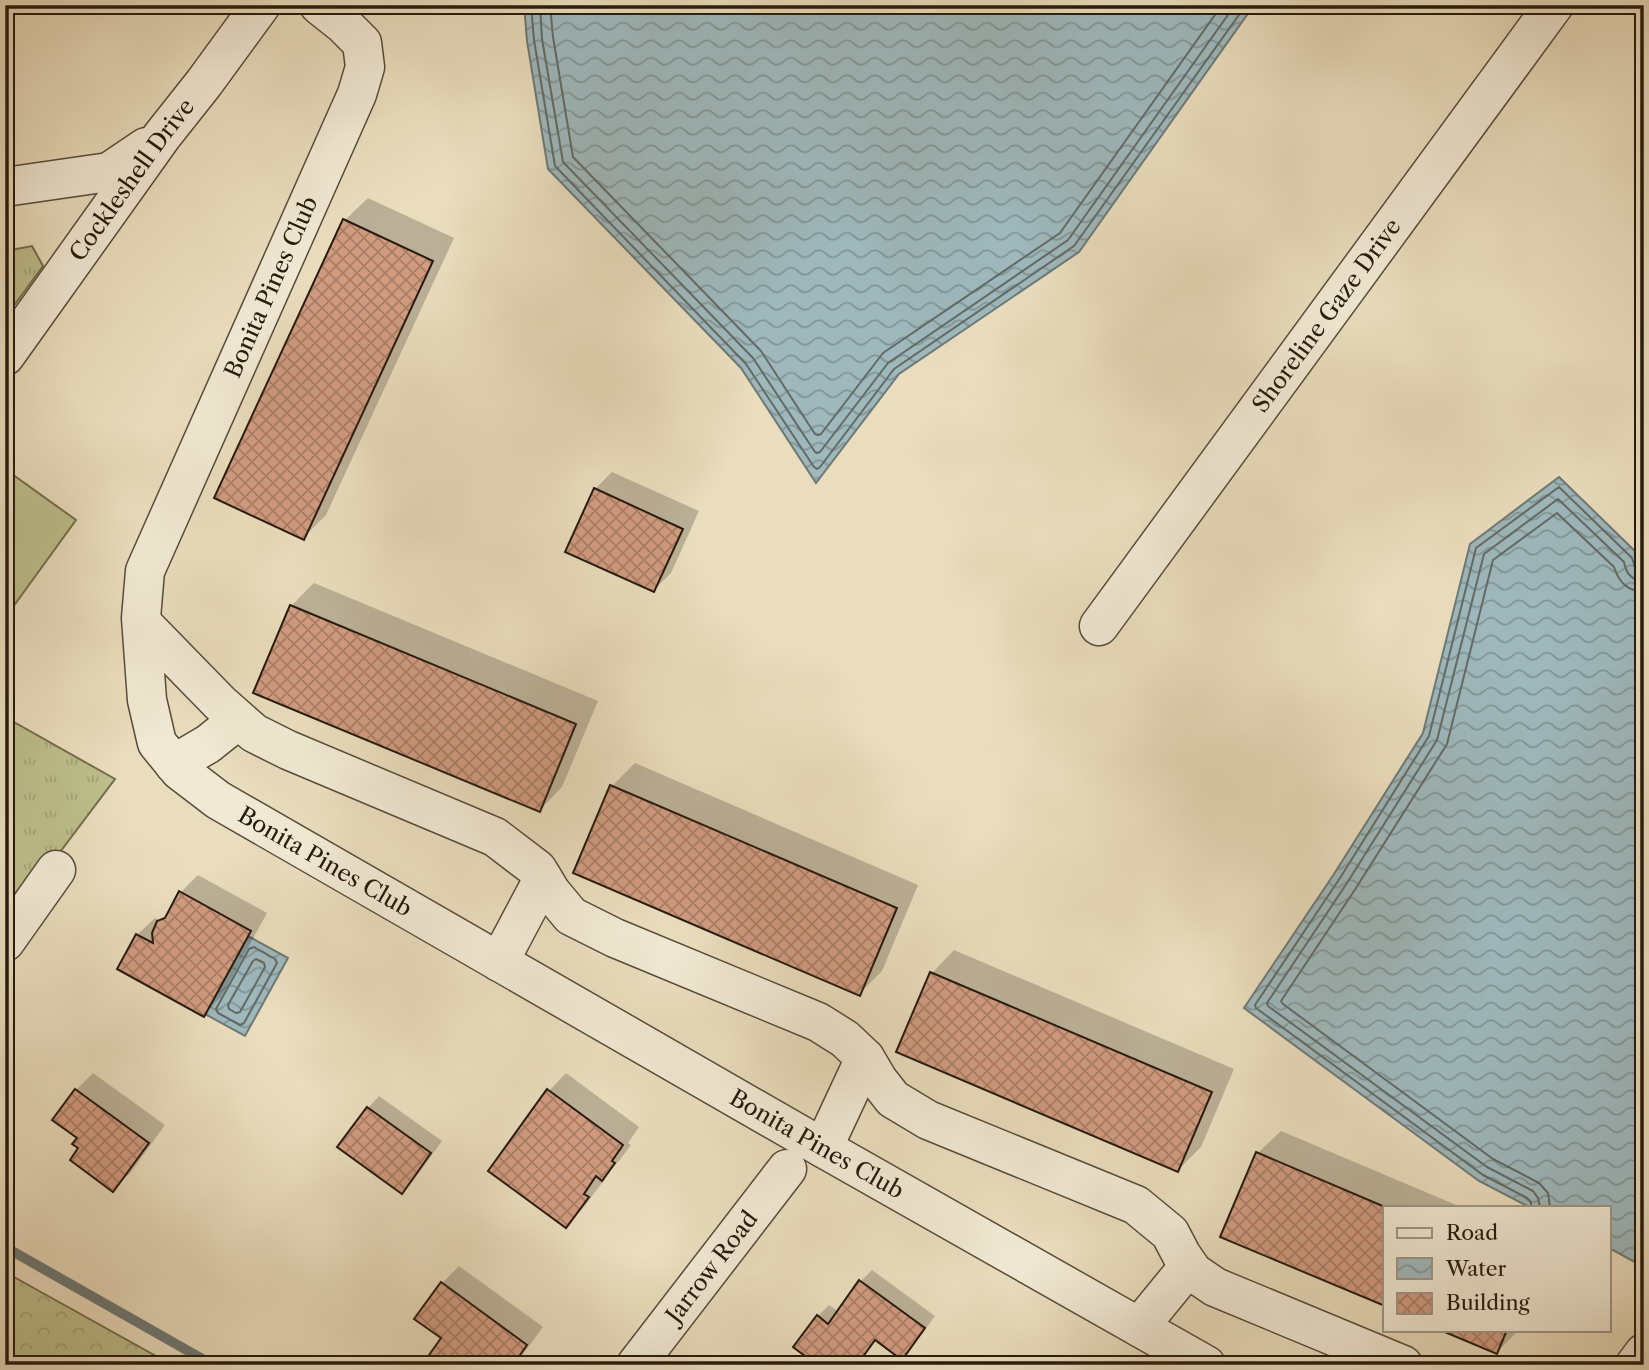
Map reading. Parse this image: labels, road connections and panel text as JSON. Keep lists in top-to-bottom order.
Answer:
{
  "streets": {
    "street": [
      "Cockleshell Drive",
      "Bonita Pines Club",
      "Shoreline Gaze Drive",
      "Jarrow Road"
    ]
  },
  "legend": ["Road", "Water", "Building"]
}
